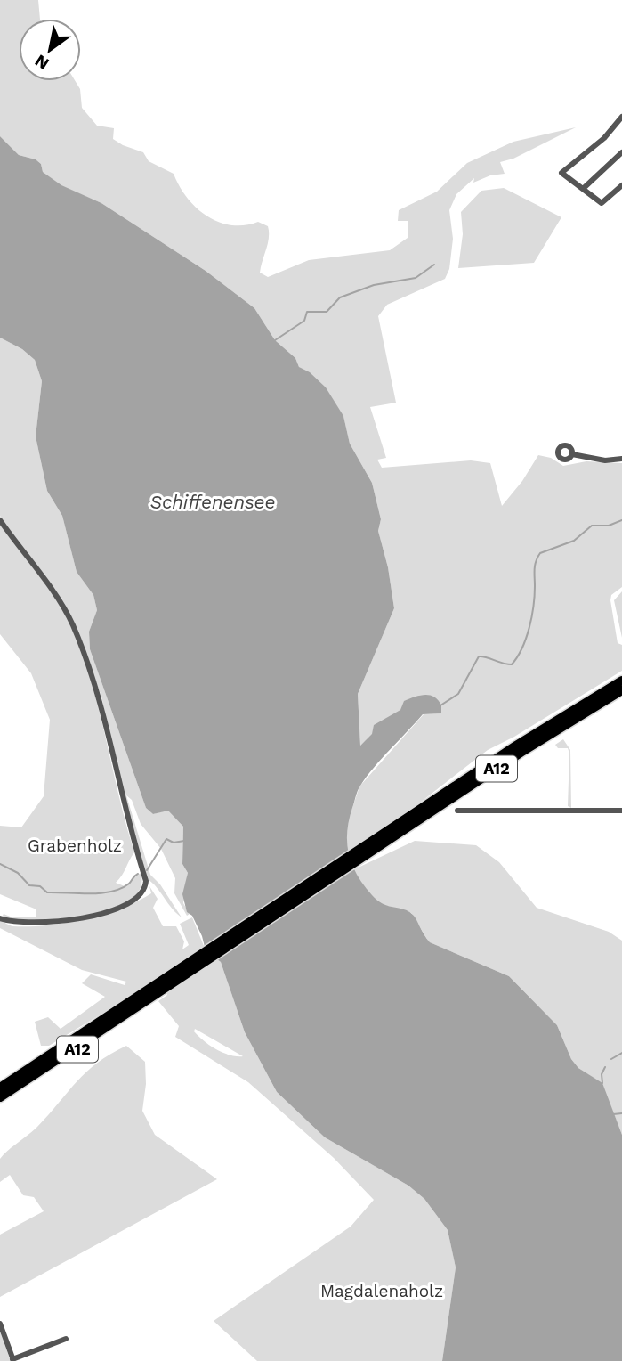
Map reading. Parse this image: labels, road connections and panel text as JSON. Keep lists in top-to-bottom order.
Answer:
{
  "streets": {
    "highway": ["A12"]
  },
  "water": ["Schiffenensee"],
  "parks": ["Grabenholz", "Magdalenaholz"],
  "north": "bottom left"
}
